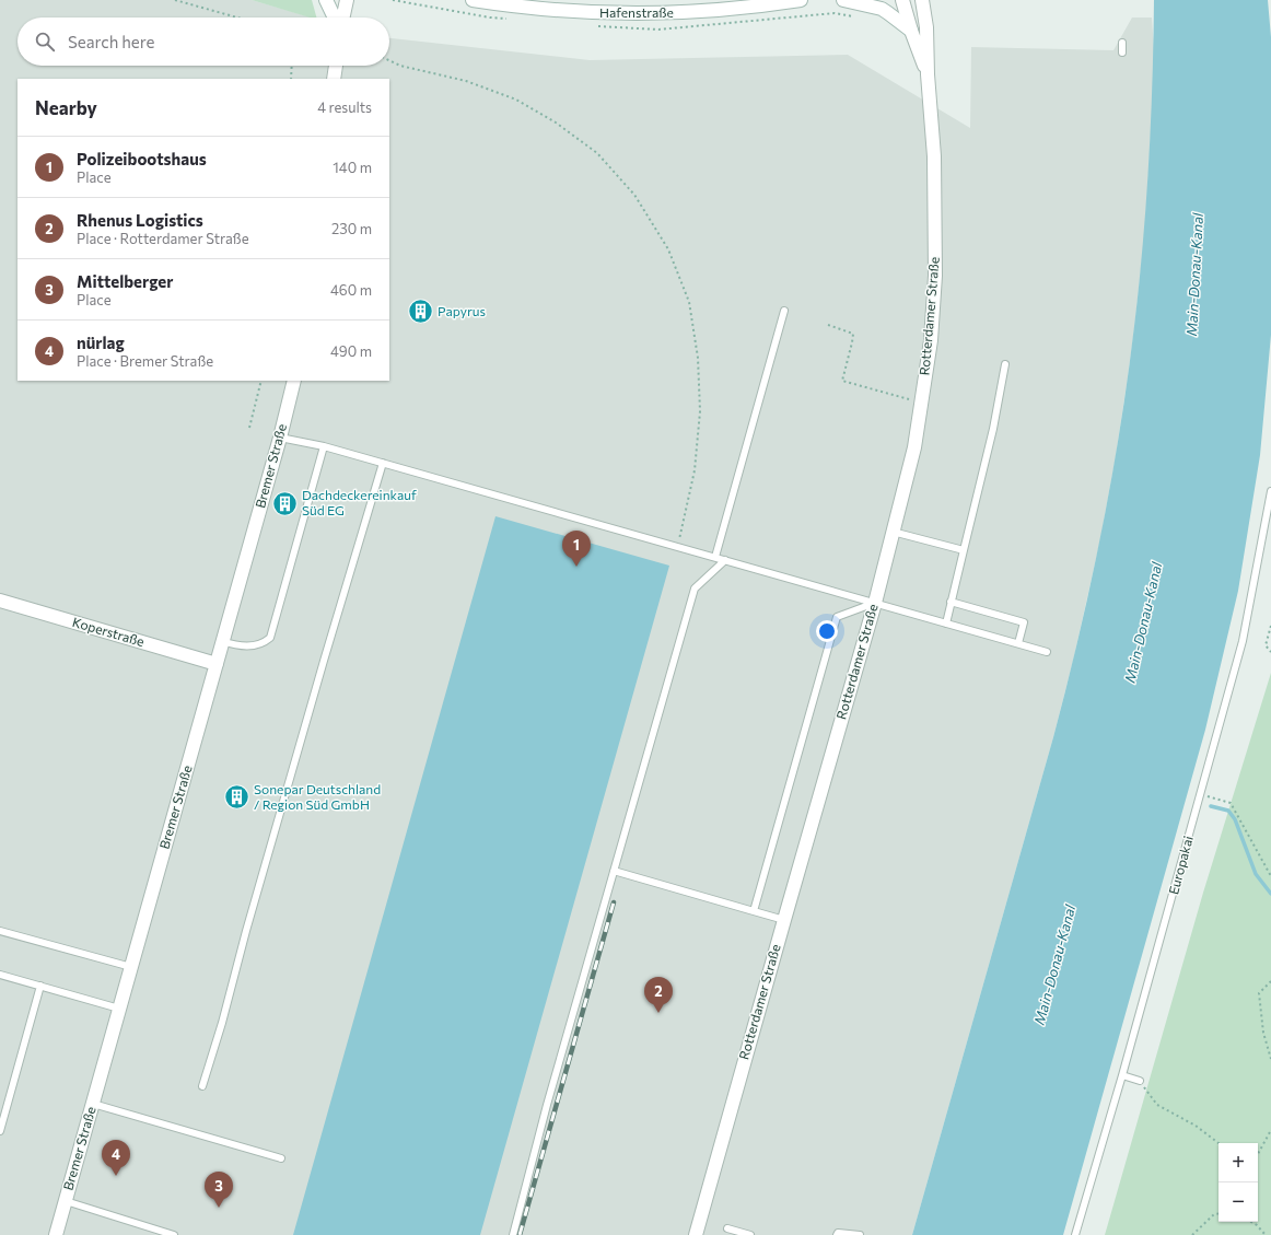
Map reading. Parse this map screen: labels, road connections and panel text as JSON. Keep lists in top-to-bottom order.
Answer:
{
  "streets": {
    "street": [
      "Hafenstraße",
      "Rotterdamer Straße",
      "Bremer Straße",
      "Koperstraße"
    ],
    "lane": ["Europakai"]
  },
  "crossings": [
    ["Bremer Straße", "Koperstraße"]
  ],
  "water": ["Main-Donau-Kanal"],
  "places": {
    "building": ["Papyrus", "Dachdeckereinkauf Süd EG", "Sonepar Deutschland / Region Süd GmbH"]
  },
  "page": {
    "search": "Search here",
    "heading": ["Nearby", "4 results"],
    "list": [
      {
        "mark": "1",
        "name": "Polizeibootshaus",
        "note": "Place",
        "value": "140 m"
      },
      {
        "mark": "2",
        "name": "Rhenus Logistics",
        "note": "Place · Rotterdamer Straße",
        "value": "230 m"
      },
      {
        "mark": "3",
        "name": "Mittelberger",
        "note": "Place",
        "value": "460 m"
      },
      {
        "mark": "4",
        "name": "nürlag",
        "note": "Place · Bremer Straße",
        "value": "490 m"
      }
    ],
    "pins": [
      "1",
      "2",
      "4",
      "3"
    ],
    "map_buttons": ["+", "−"]
  }
}
